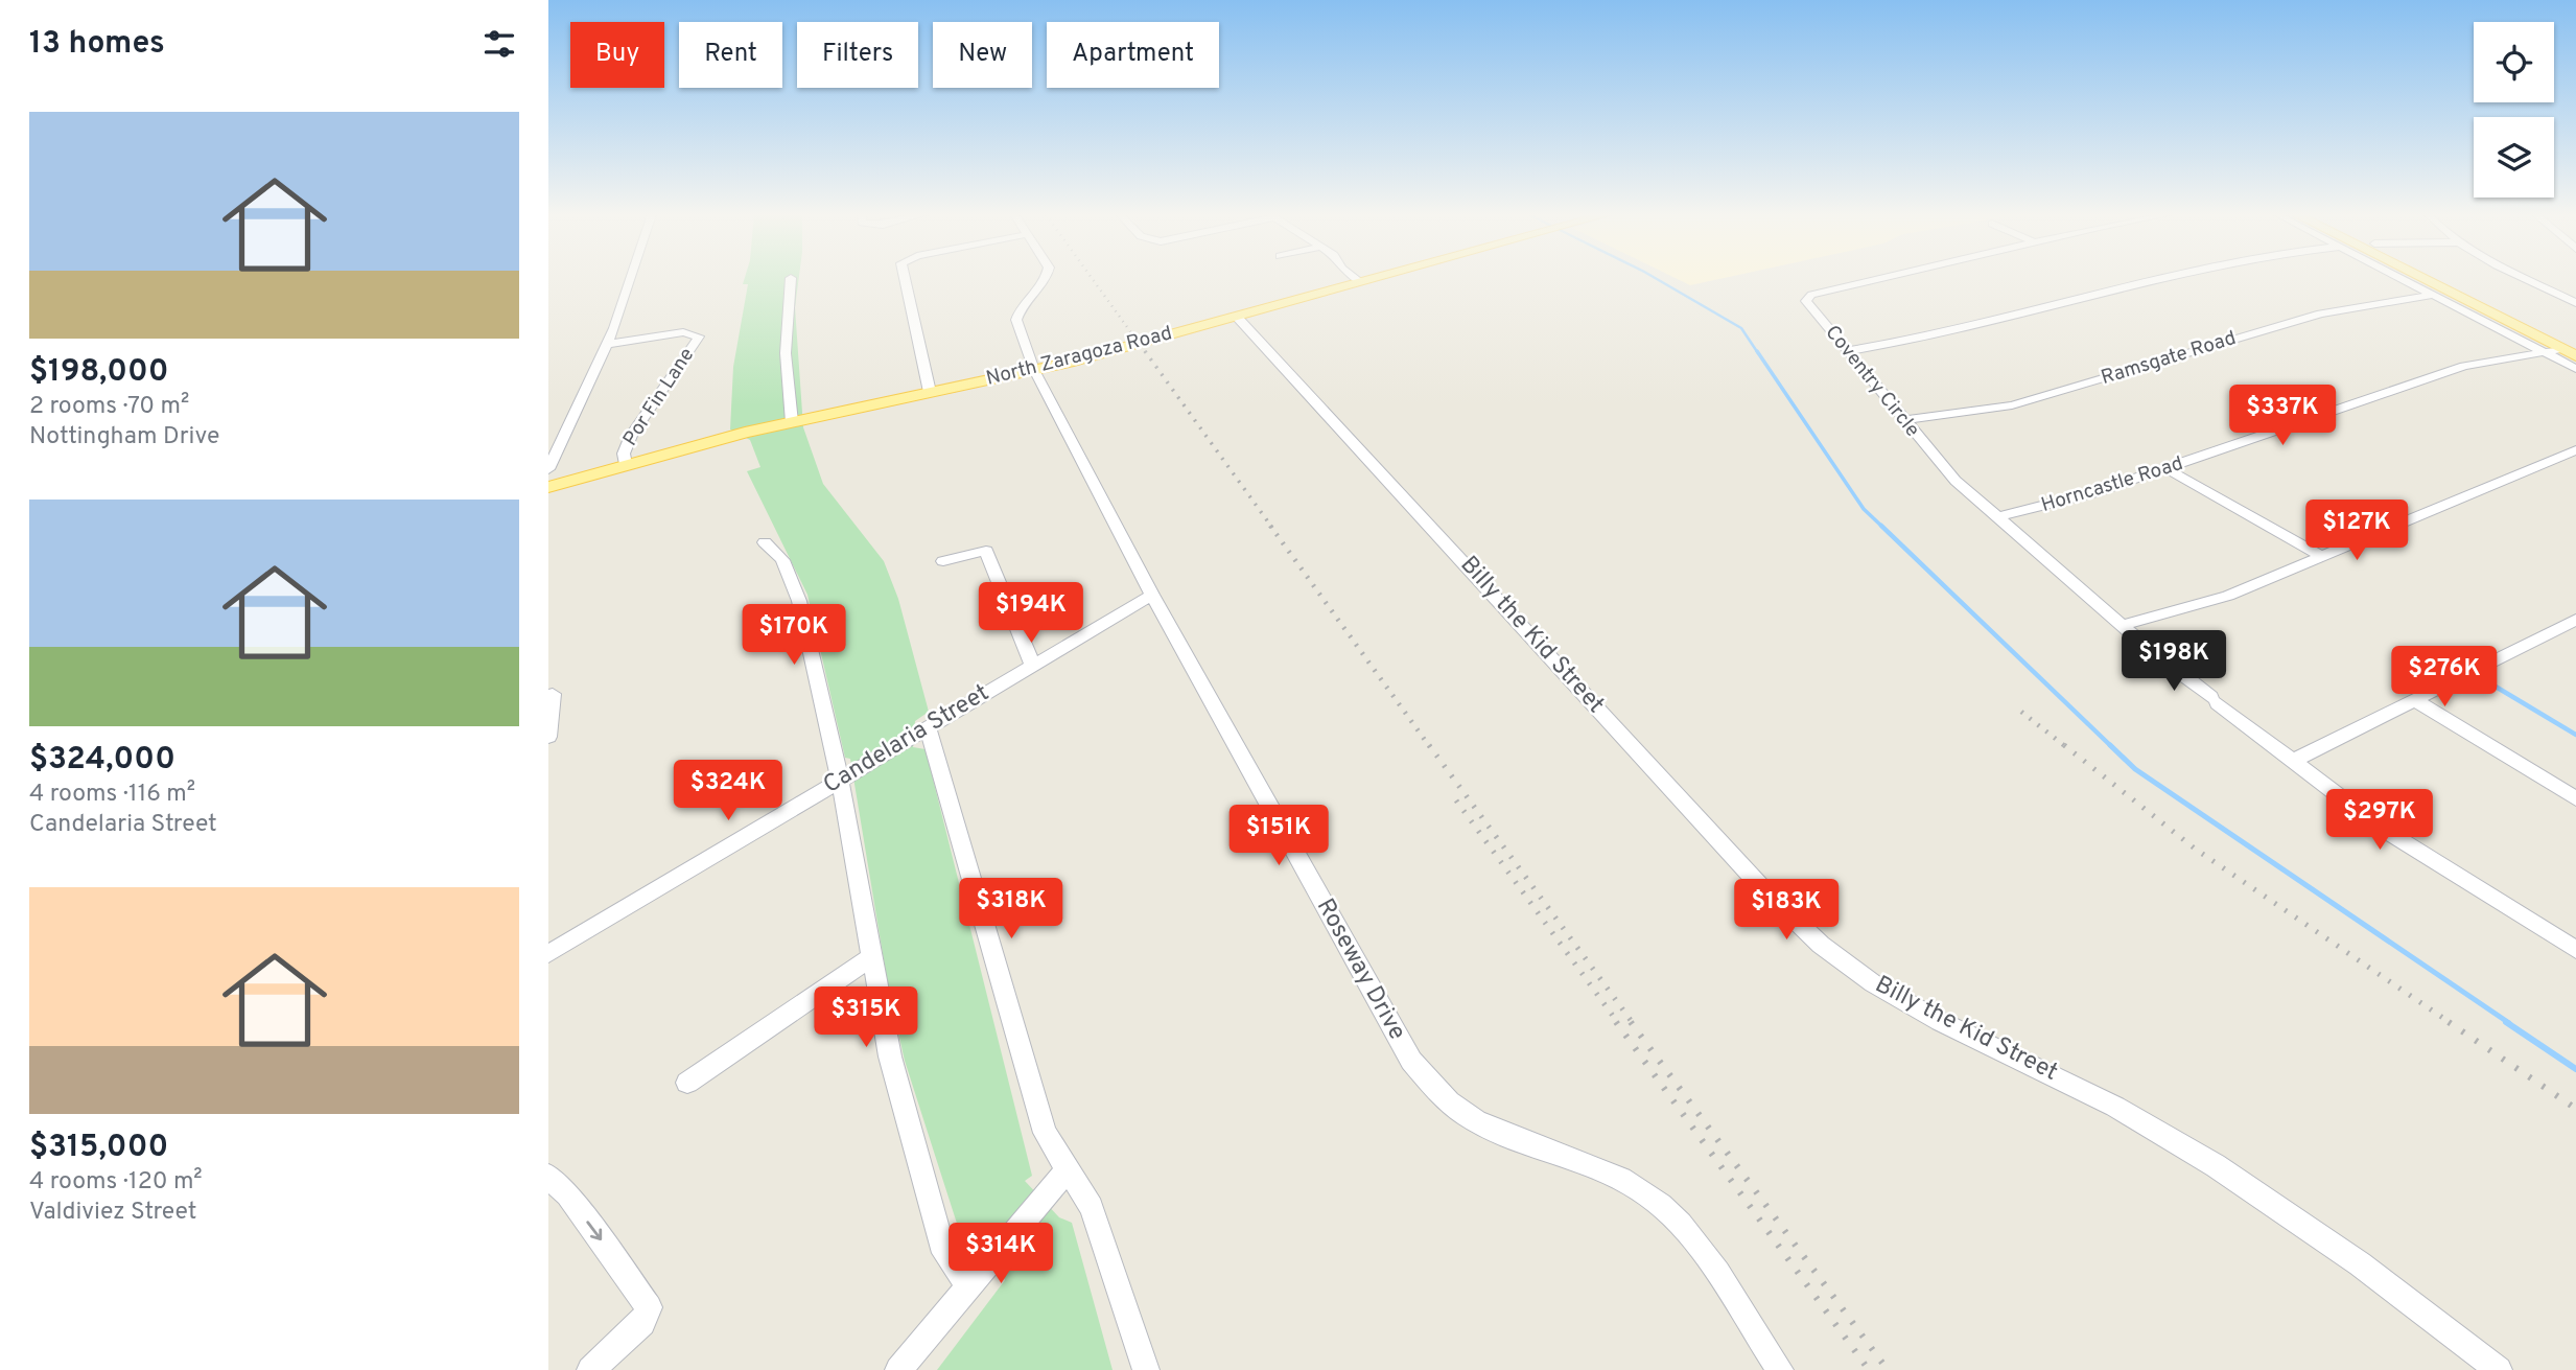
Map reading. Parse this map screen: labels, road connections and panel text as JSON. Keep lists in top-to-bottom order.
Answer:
{
  "streets": {
    "main road": ["North Zaragoza Road"],
    "street": [
      "Ramsgate Road",
      "Coventry Circle",
      "Por Fin Lane",
      "Horncastle Road",
      "Billy the Kid Street",
      "Candelaria Street",
      "Roseway Drive"
    ]
  },
  "crossings": [
    ["North Zaragoza Road", "Por Fin Lane"],
    ["North Zaragoza Road", "Billy the Kid Street"],
    ["North Zaragoza Road", "Roseway Drive"],
    ["Ramsgate Road", "Coventry Circle"],
    ["Coventry Circle", "Horncastle Road"],
    ["Candelaria Street", "Roseway Drive"]
  ],
  "page": {
    "heading": "13 homes",
    "chip": [
      "Buy",
      "Rent",
      "Filters",
      "New",
      "Apartment"
    ],
    "list": [
      {
        "name": "$198,000",
        "note": "2 rooms · 70 m² · Nottingham Drive"
      },
      {
        "name": "$324,000",
        "note": "4 rooms · 116 m² · Candelaria Street"
      },
      {
        "name": "$315,000",
        "note": "4 rooms · 120 m² · Valdiviez Street"
      }
    ],
    "price": [
      "$337K",
      "$127K",
      "$194K",
      "$170K",
      "$198K",
      "$276K",
      "$324K",
      "$297K",
      "$151K",
      "$318K",
      "$183K",
      "$315K",
      "$314K"
    ]
  }
}
